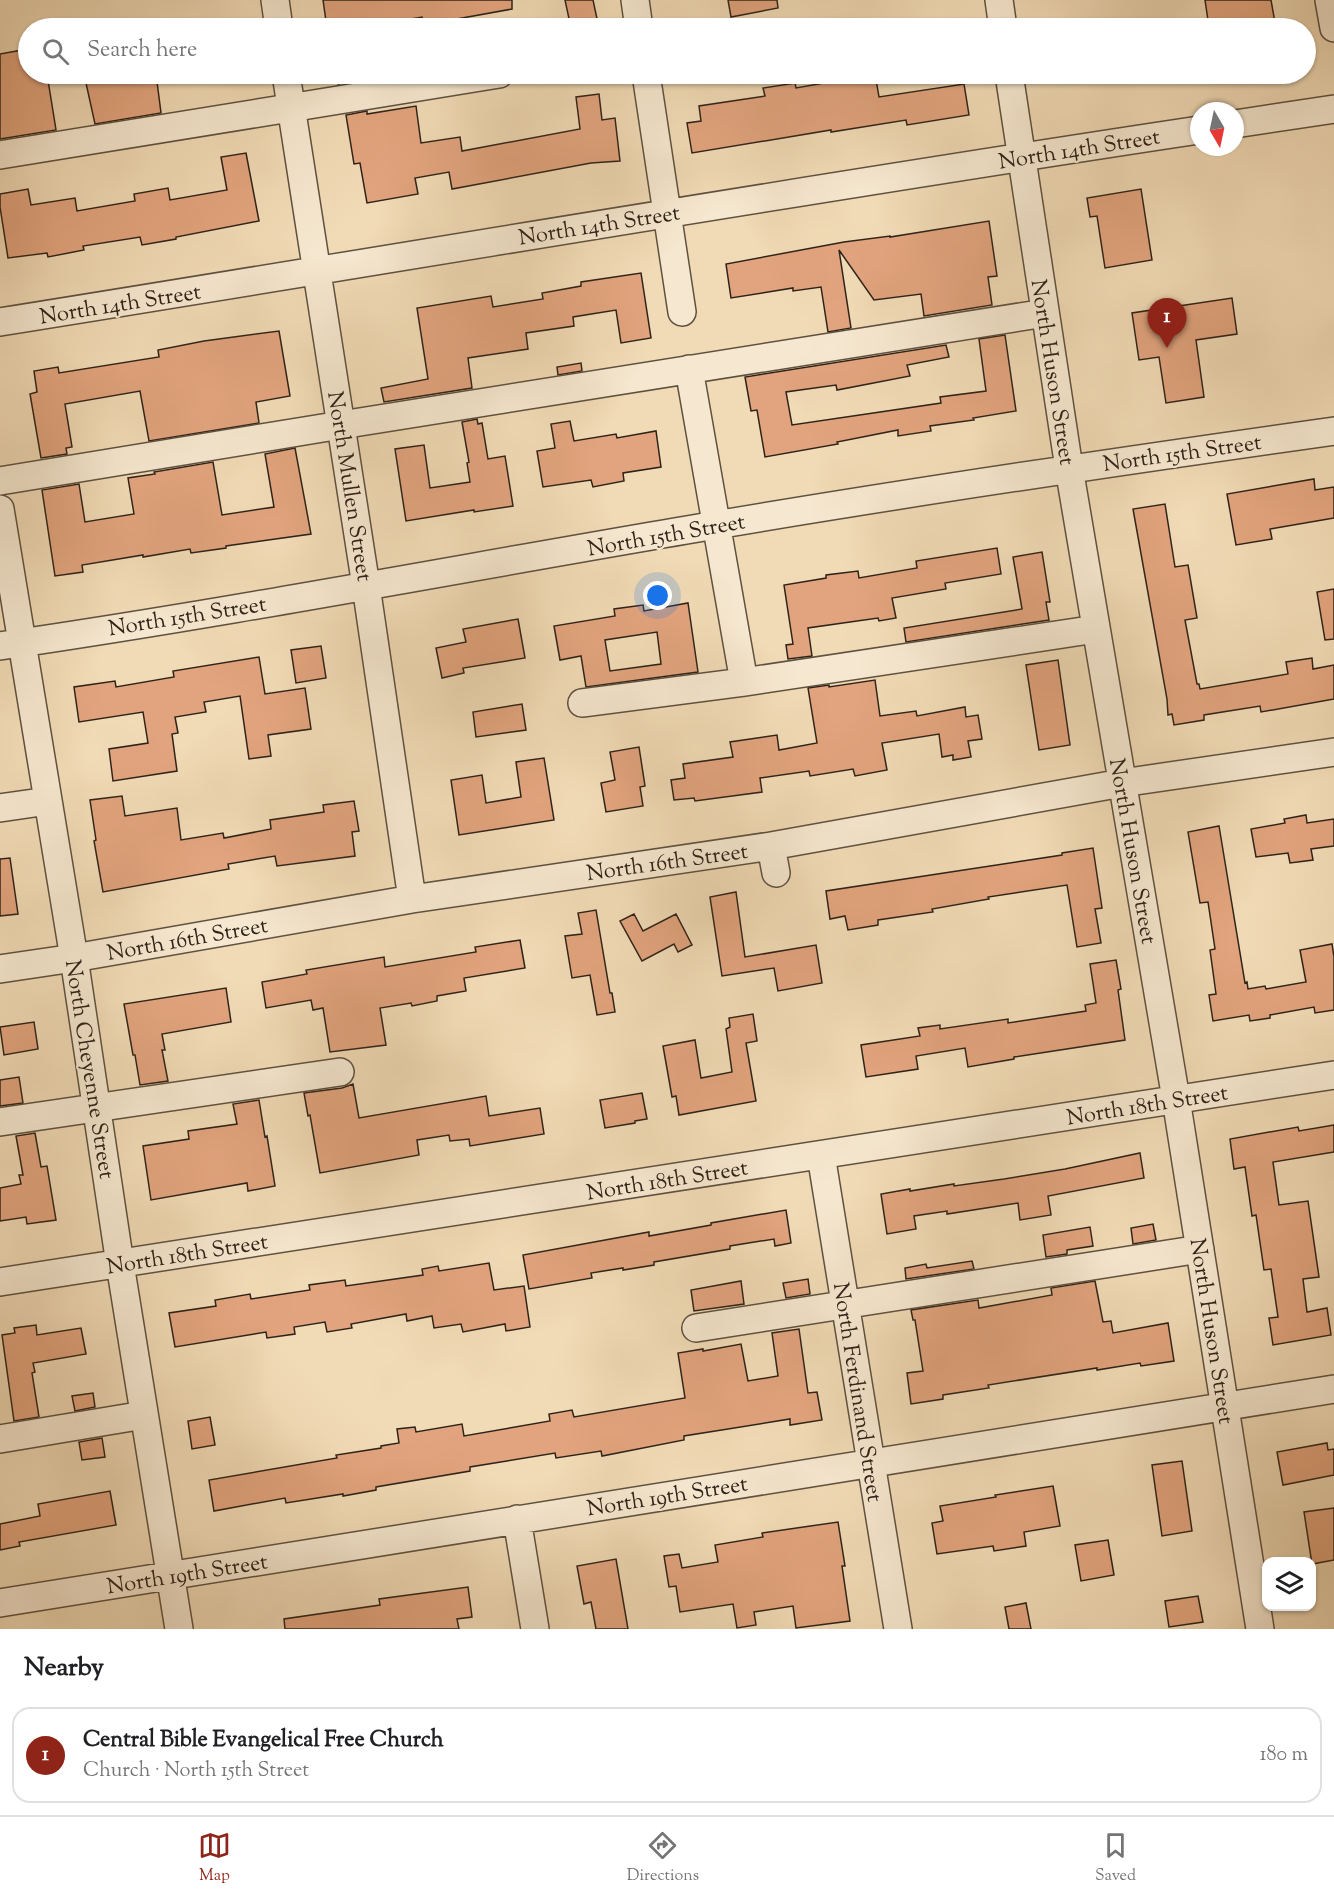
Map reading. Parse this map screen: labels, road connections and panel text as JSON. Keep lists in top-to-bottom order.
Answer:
{
  "streets": {
    "street": [
      "North 14th Street",
      "North Huson Street",
      "North 15th Street",
      "North Mullen Street",
      "North 16th Street",
      "North Cheyenne Street",
      "North 18th Street",
      "North Ferdinand Street",
      "North 19th Street"
    ]
  },
  "crossings": [
    ["North 14th Street", "North Huson Street"],
    ["North 14th Street", "North Mullen Street"],
    ["North Huson Street", "North 15th Street"],
    ["North Huson Street", "North 16th Street"],
    ["North Huson Street", "North 18th Street"],
    ["North Huson Street", "North 19th Street"],
    ["North 15th Street", "North Mullen Street"],
    ["North 15th Street", "North Cheyenne Street"],
    ["North Mullen Street", "North 16th Street"],
    ["North 16th Street", "North Cheyenne Street"],
    ["North Cheyenne Street", "North 18th Street"],
    ["North Cheyenne Street", "North 19th Street"],
    ["North 18th Street", "North Ferdinand Street"],
    ["North Ferdinand Street", "North 19th Street"]
  ],
  "north": "bottom",
  "page": {
    "search": "Search here",
    "pins": "1",
    "heading": "Nearby",
    "list": [
      {
        "mark": "1",
        "name": "Central Bible Evangelical Free Church",
        "note": "Church · North 15th Street",
        "value": "180 m"
      }
    ],
    "nav": ["Map", "Directions", "Saved"]
  }
}
